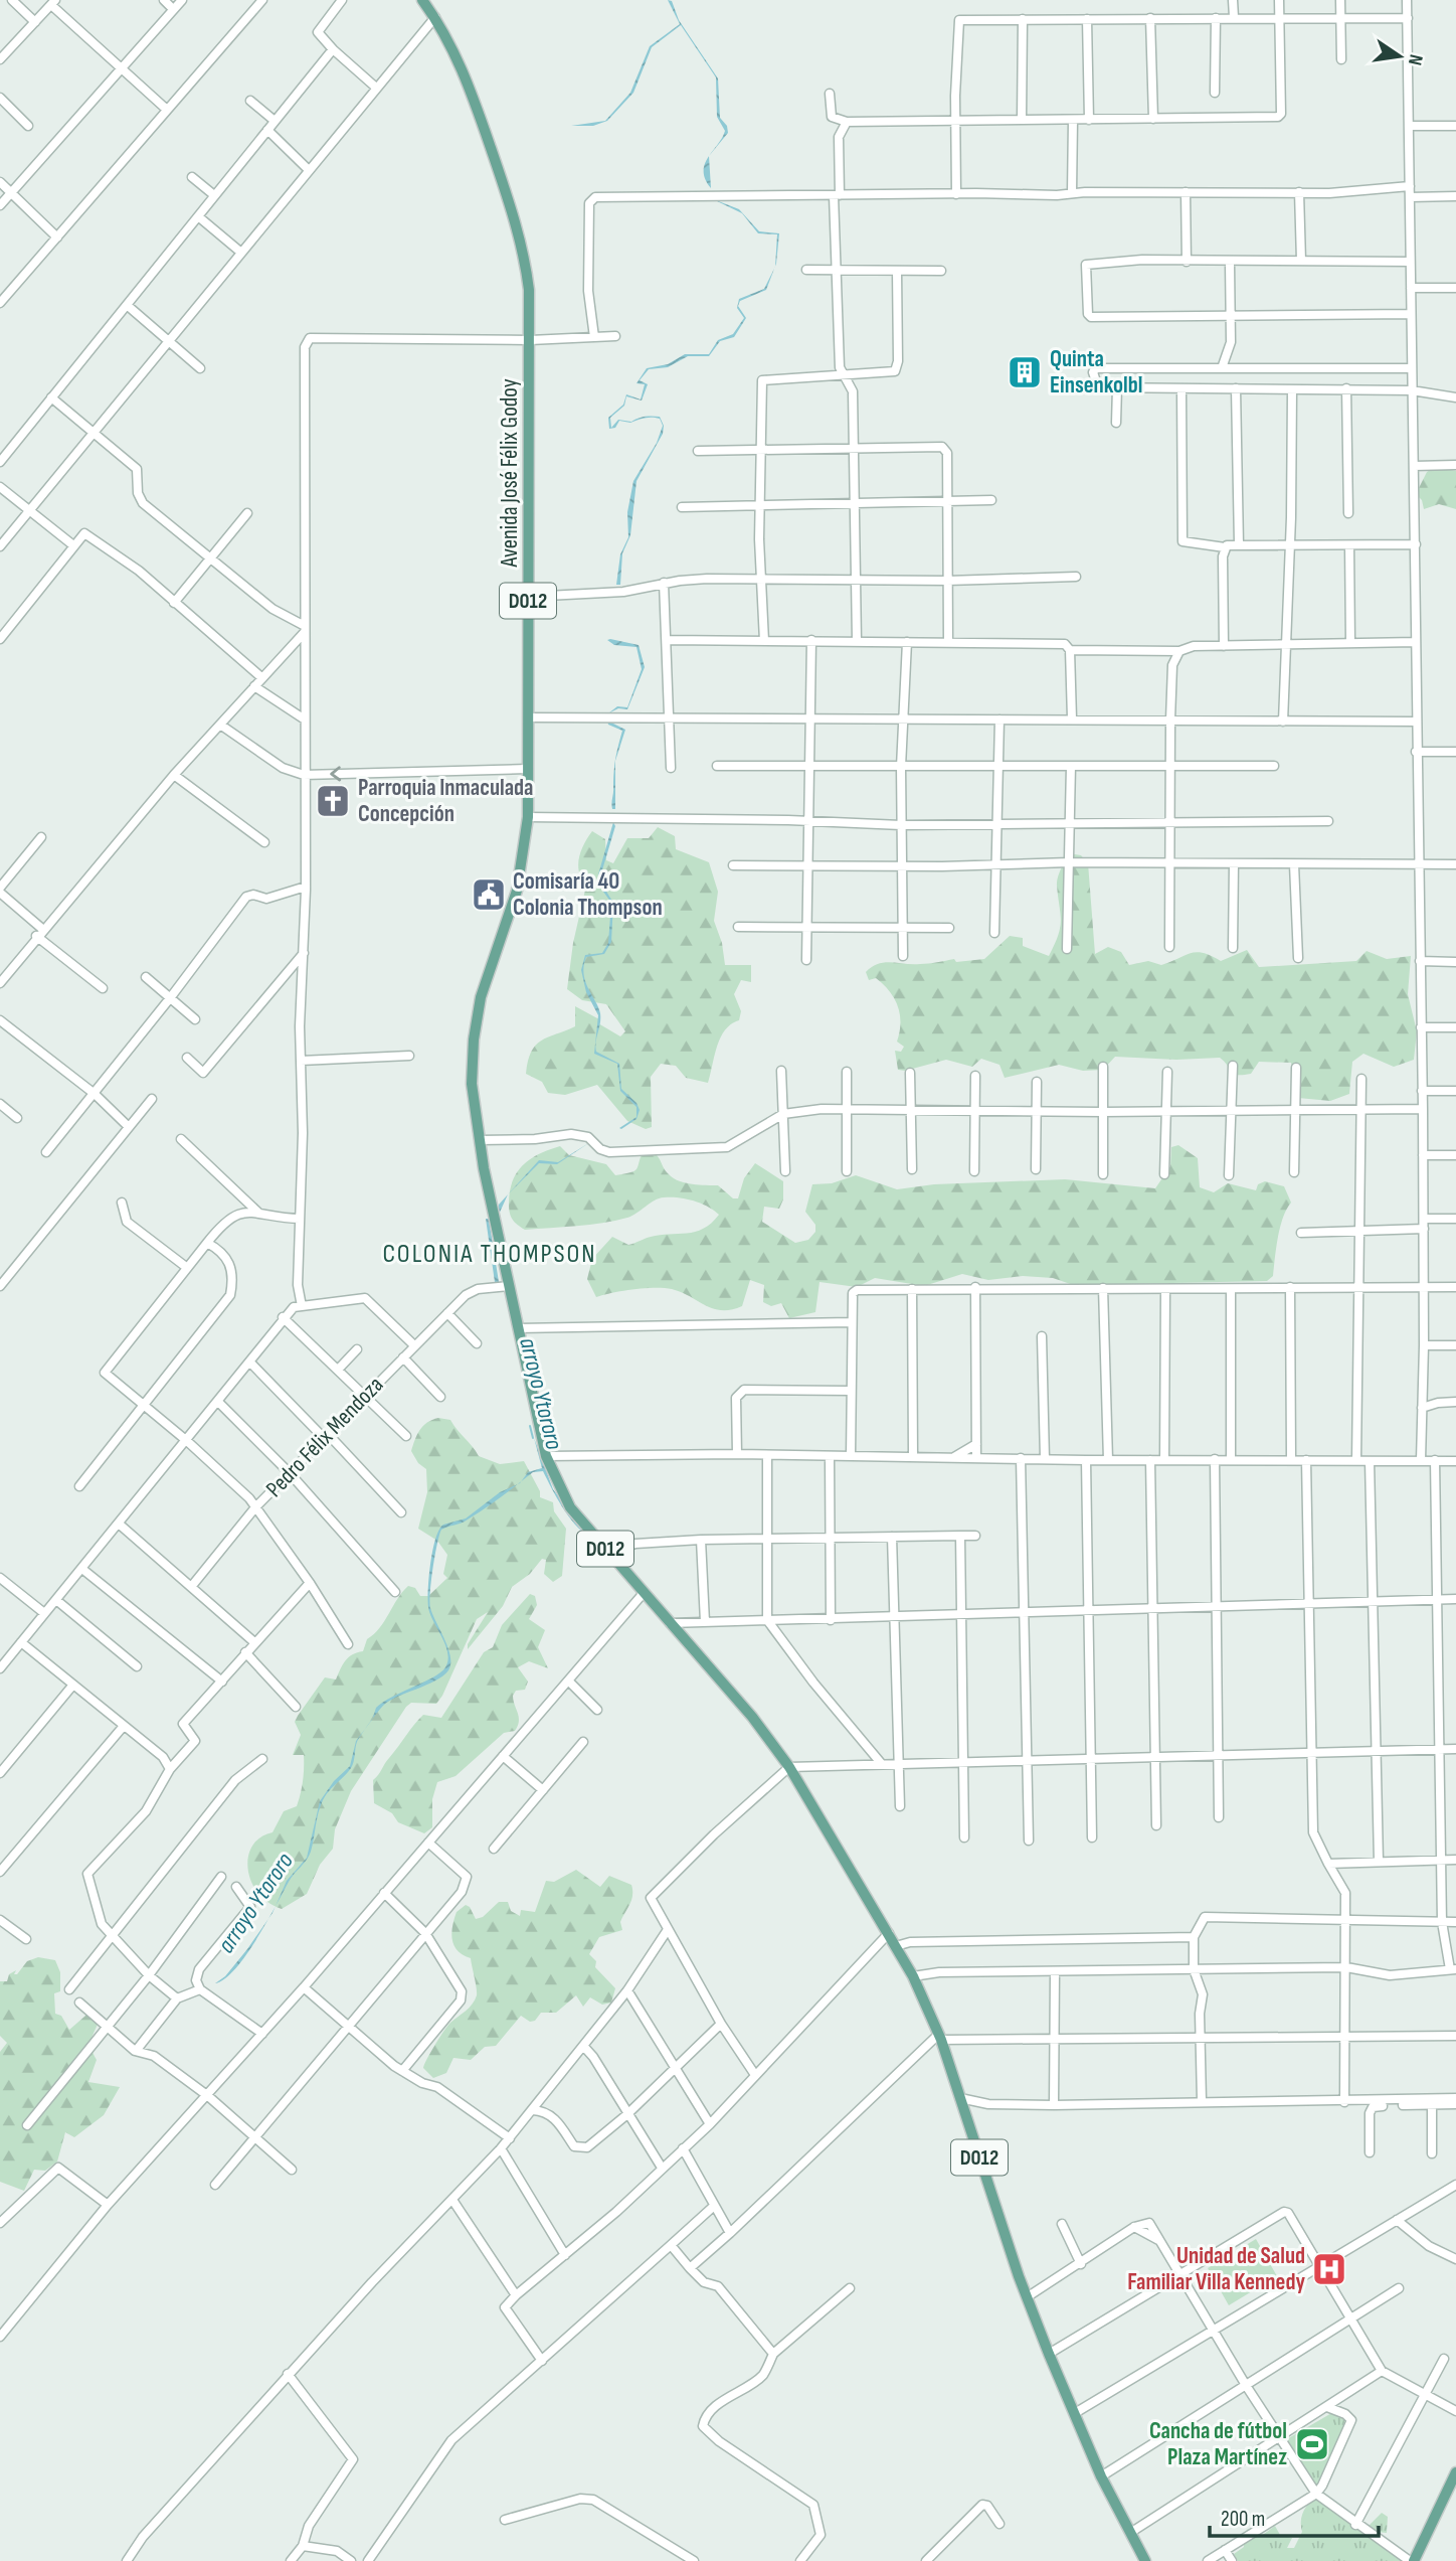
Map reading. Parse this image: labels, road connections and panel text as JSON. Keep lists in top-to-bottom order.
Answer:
{
  "streets": {
    "main road": ["Avenida José Félix Godoy", "D012"],
    "street": ["Pedro Félix Mendoza"]
  },
  "crossings": [
    ["Avenida José Félix Godoy", "D012"],
    ["Avenida José Félix Godoy", "Pedro Félix Mendoza"],
    ["D012", "Pedro Félix Mendoza"]
  ],
  "districts": ["COLONIA THOMPSON"],
  "water": ["arroyo Ytororo"],
  "places": {
    "building": ["Quinta Einsenkolbl"],
    "church": ["Parroquia Inmaculada Concepción"],
    "public building": ["Comisaría 40 Colonia Thompson"],
    "hospital": ["Unidad de Salud Familiar Villa Kennedy"],
    "sports": ["Cancha de fútbol Plaza Martínez"]
  },
  "scale_bar": "200 m",
  "north": "right"
}
